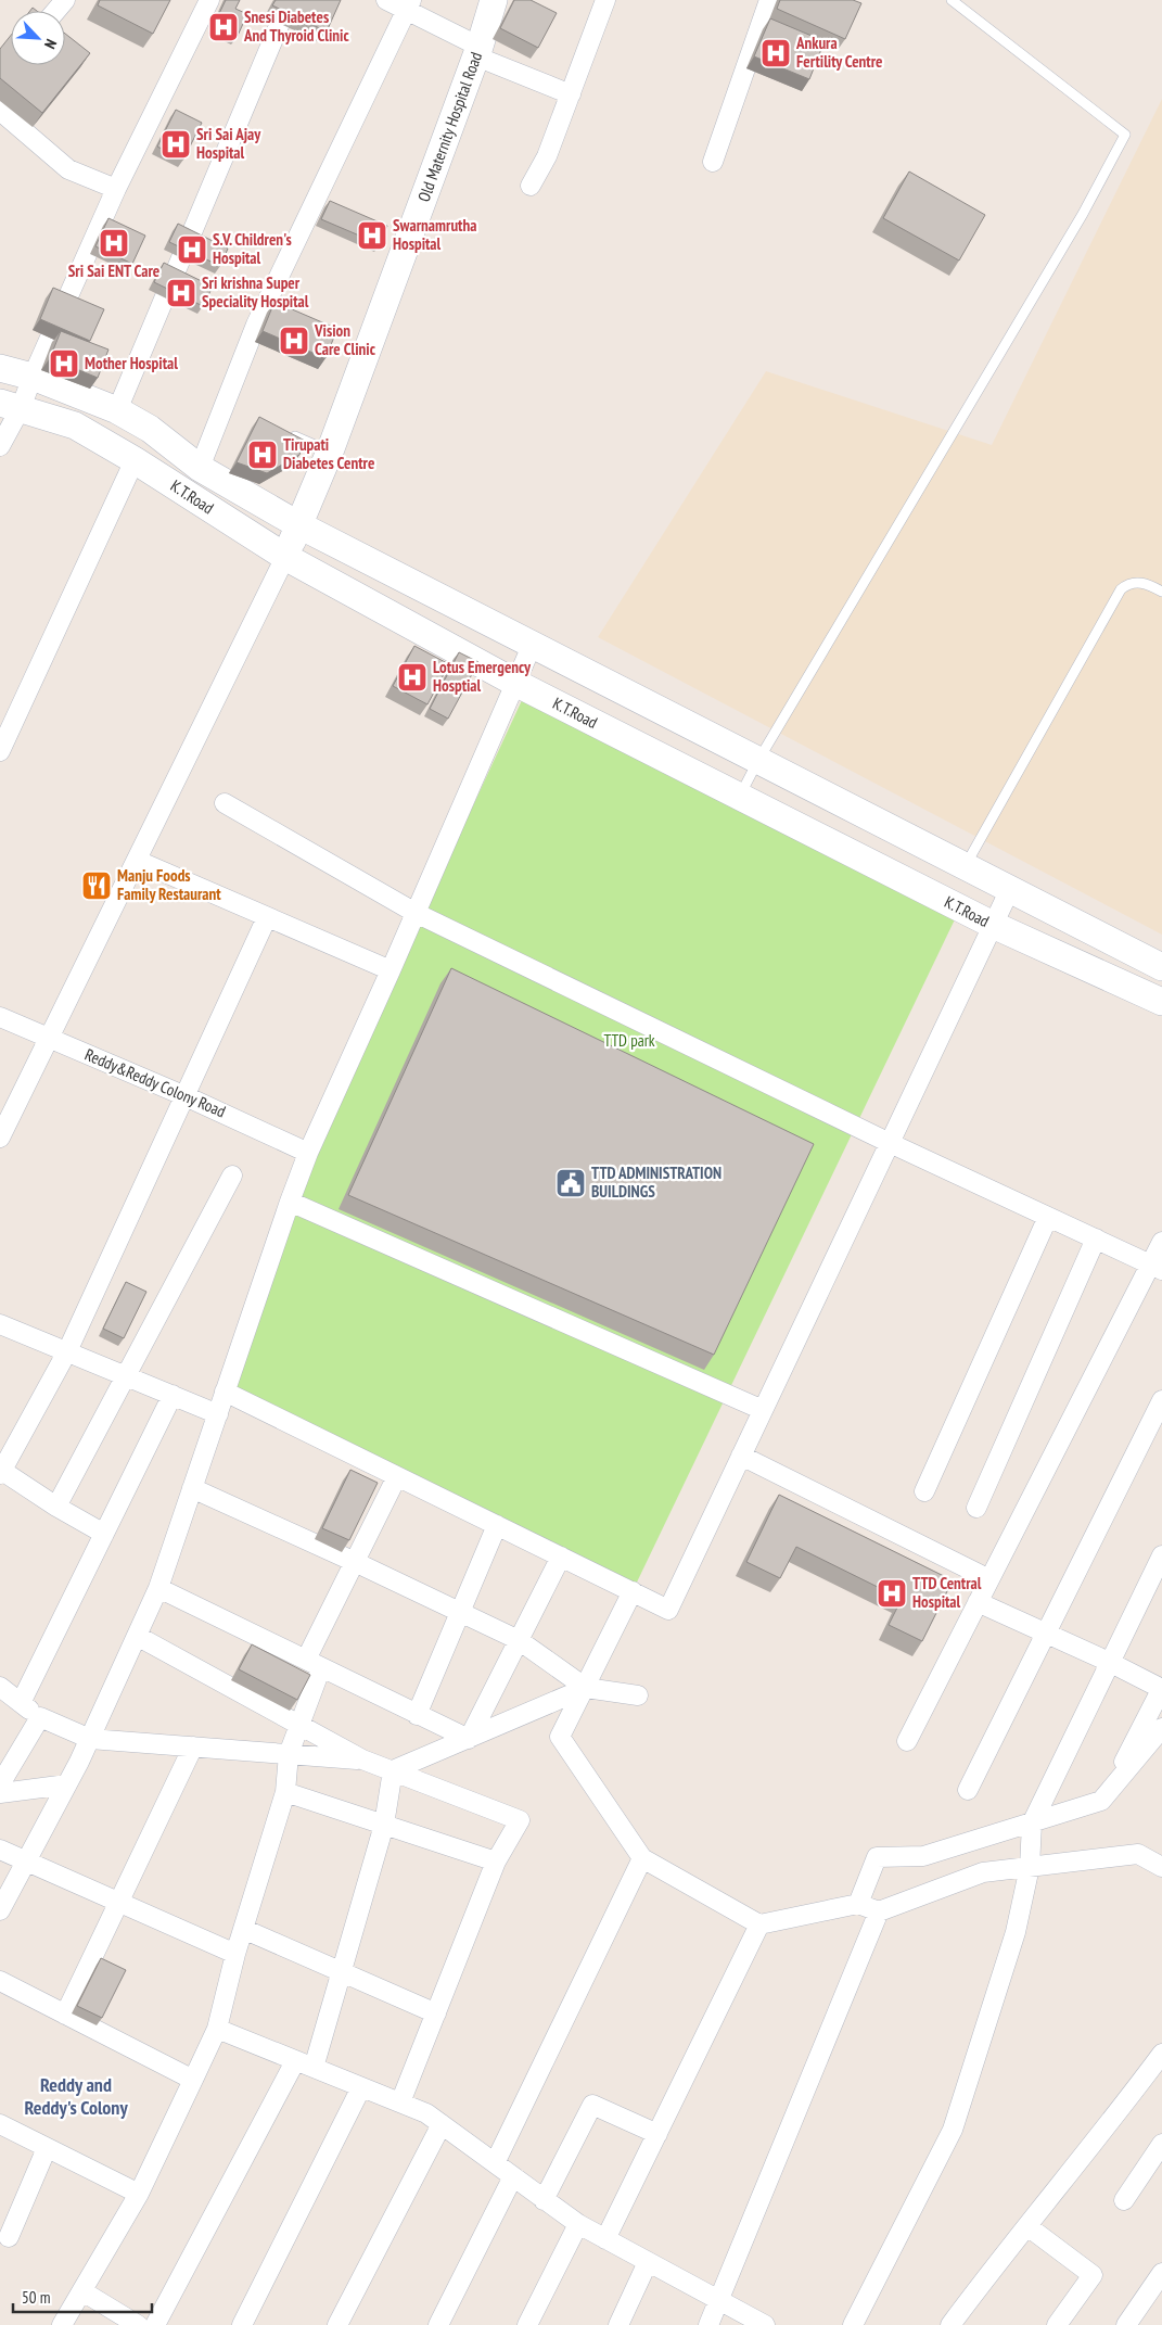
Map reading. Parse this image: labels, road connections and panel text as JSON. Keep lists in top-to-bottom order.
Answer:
{
  "streets": {
    "main road": ["Old Maternity Hospital Road", "K.T.Road"],
    "street": ["Reddy&Reddy Colony Road"]
  },
  "crossings": [
    ["Old Maternity Hospital Road", "K.T.Road"]
  ],
  "districts": ["Reddy and Reddy's Colony"],
  "parks": ["TTD park"],
  "places": {
    "hospital": [
      "Snesi Diabetes And Thyroid Clinic",
      "Ankura Fertility Centre",
      "Sri Sai Ajay Hospital",
      "Swarnamrutha Hospital",
      "Sri Sai ENT Care",
      "S.V. Children's Hospital",
      "Sri krishna Super Speciality Hospital",
      "Vision Care Clinic",
      "Mother Hospital",
      "Tirupati Diabetes Centre",
      "Lotus Emergency Hosptial",
      "TTD Central Hospital"
    ],
    "restaurant": ["Manju Foods Family Restaurant"],
    "public building": ["TTD ADMINISTRATION BUILDINGS"]
  },
  "scale_bar": "50 m",
  "north": "bottom right"
}
